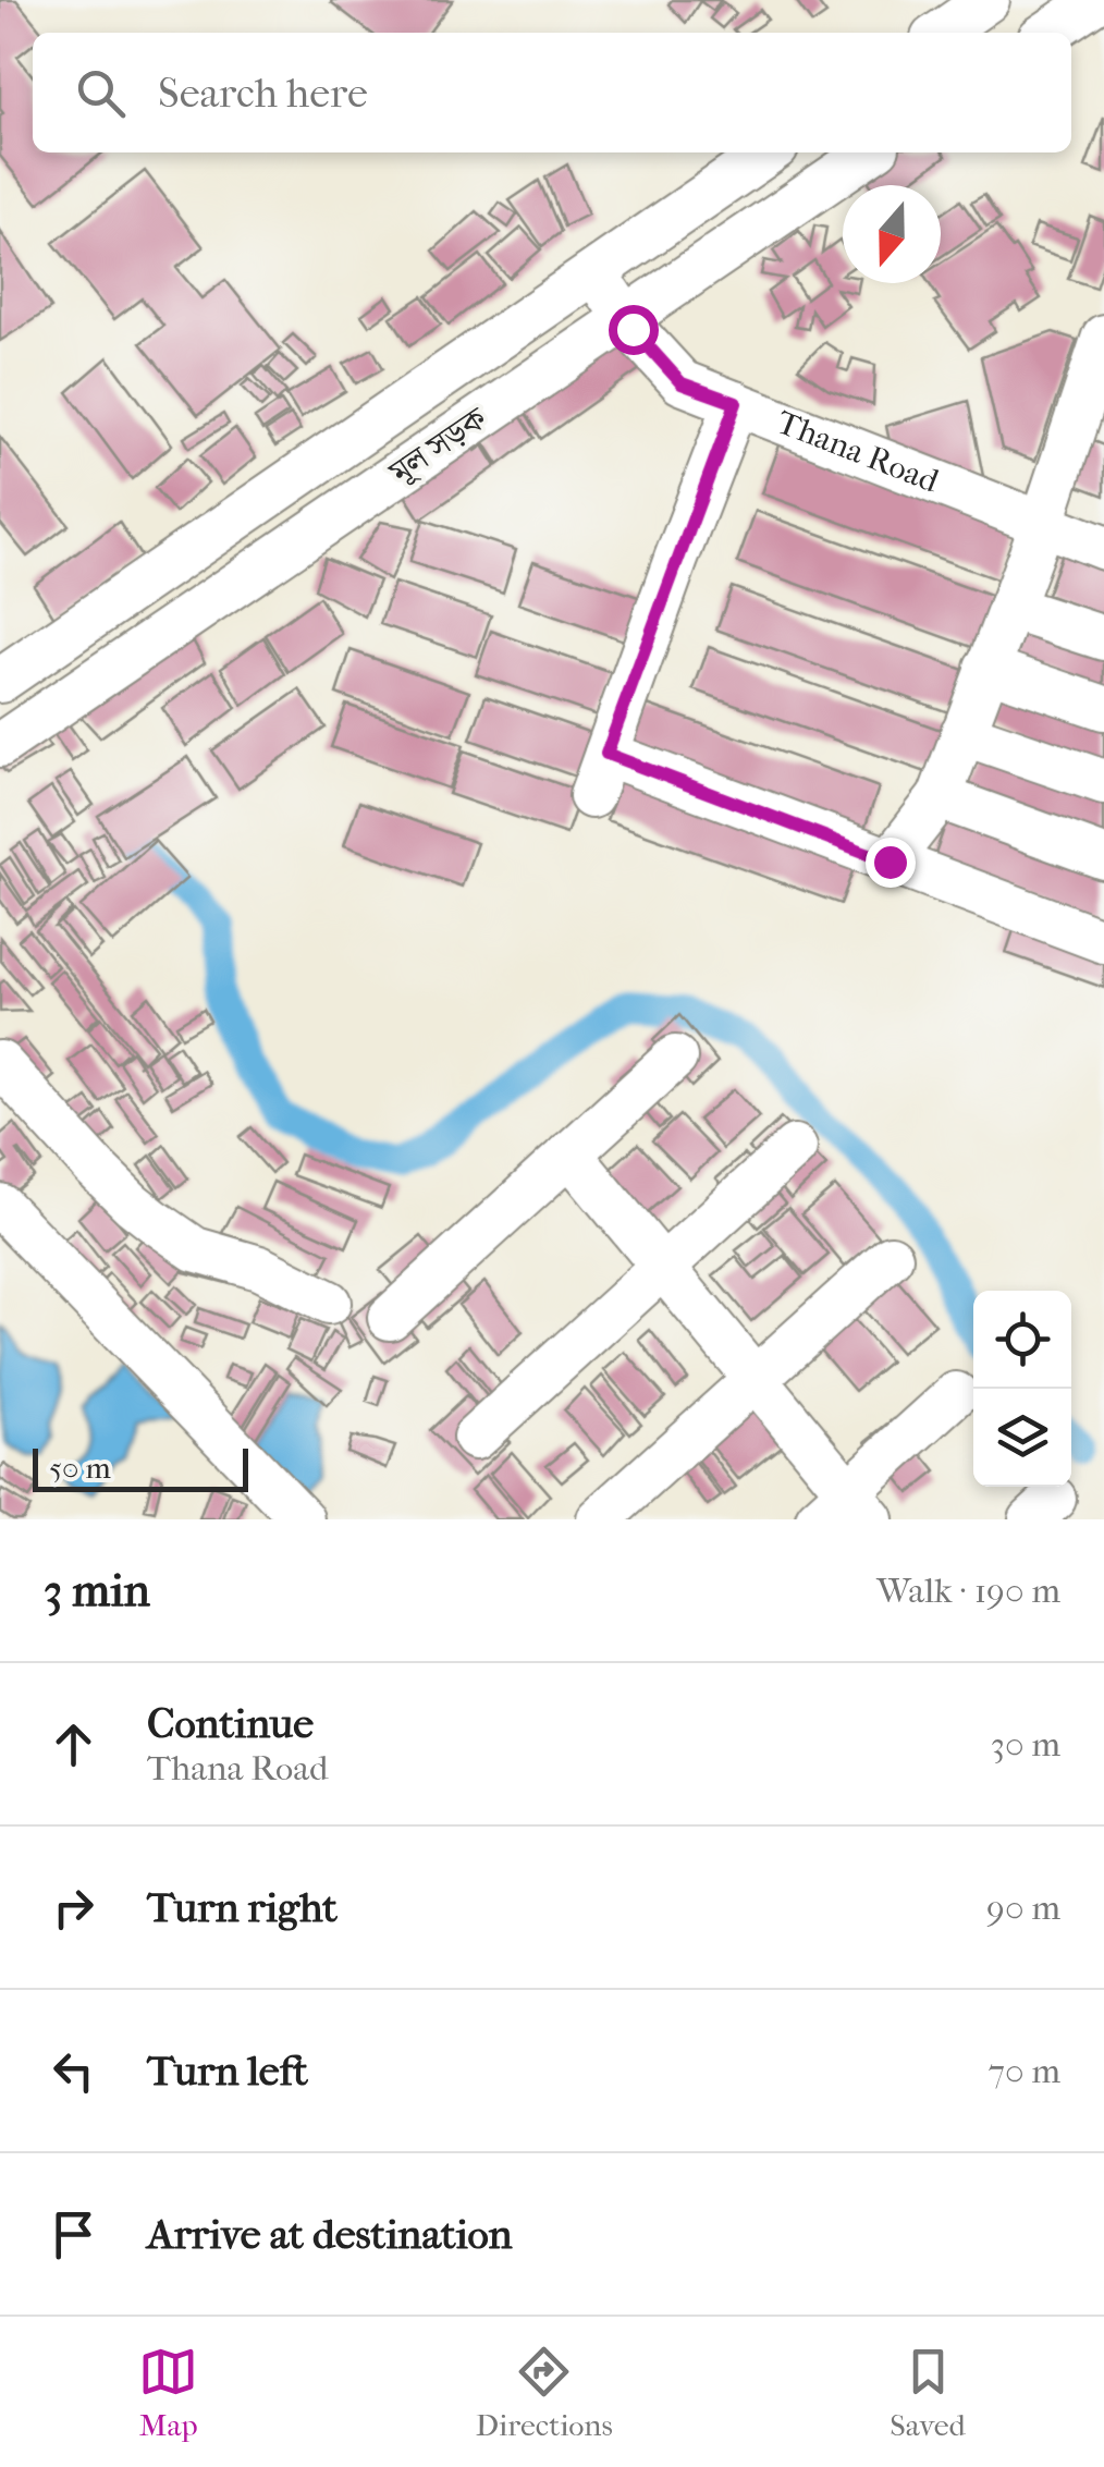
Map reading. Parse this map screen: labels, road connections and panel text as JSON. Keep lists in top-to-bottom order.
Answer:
{
  "streets": {
    "street": ["মূল সড়ক", "Thana Road"]
  },
  "crossings": [
    ["মূল সড়ক", "Thana Road"]
  ],
  "scale_bar": "50 m",
  "north": "bottom",
  "page": {
    "search": "Search here",
    "scale": "50 m",
    "heading": ["3 min", "Walk · 190 m"],
    "list": [
      ["Continue", "Thana Road", "30 m"],
      ["Turn right", "90 m"],
      ["Turn left", "70 m"],
      "Arrive at destination"
    ],
    "nav": ["Map", "Directions", "Saved"]
  }
}
